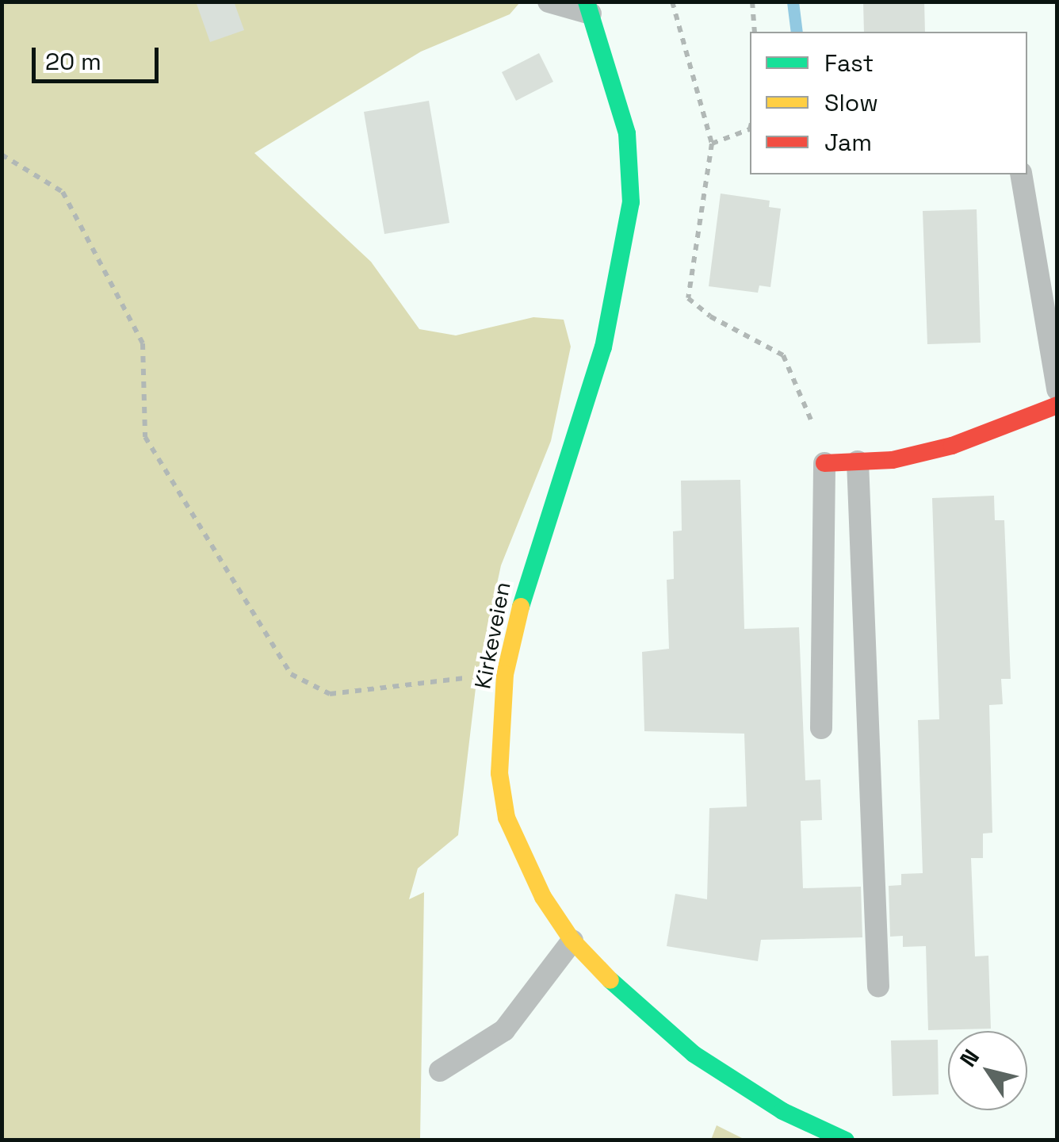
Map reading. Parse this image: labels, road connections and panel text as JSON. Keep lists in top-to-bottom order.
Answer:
{
  "streets": {
    "main road": ["Kirkeveien"]
  },
  "legend": ["Fast", "Slow", "Jam"],
  "scale_bar": "20 m",
  "north": "top left"
}
